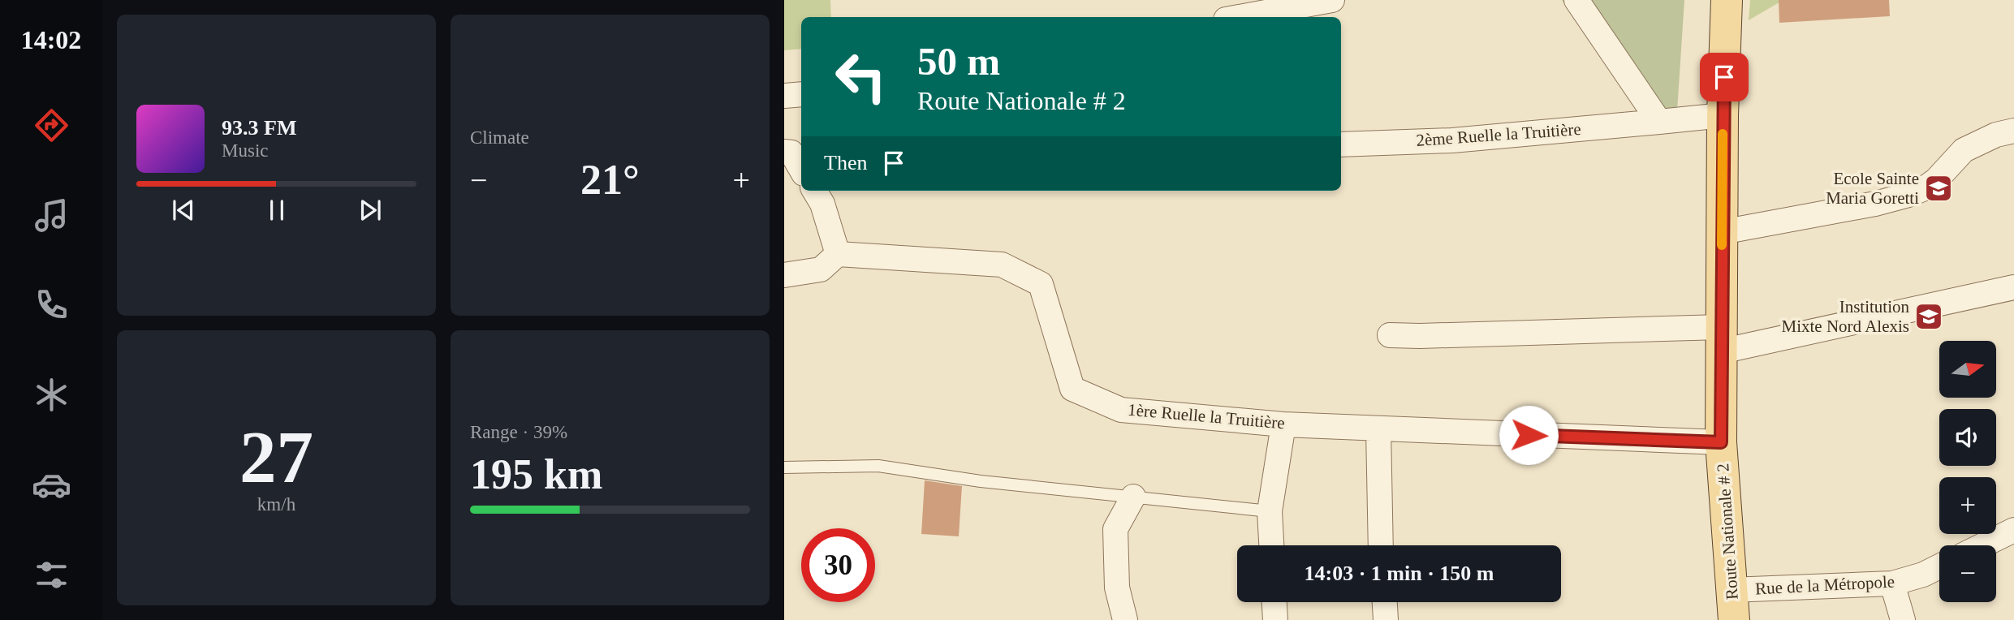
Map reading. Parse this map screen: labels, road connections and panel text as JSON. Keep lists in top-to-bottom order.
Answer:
{
  "streets": {
    "main road": ["Route Nationale # 2"],
    "street": ["2ème Ruelle la Truitière", "1ère Ruelle la Truitière", "Rue de la Métropole"]
  },
  "crossings": [
    ["2ème Ruelle la Truitière", "Route Nationale # 2"],
    ["1ère Ruelle la Truitière", "Route Nationale # 2"],
    ["Route Nationale # 2", "Rue de la Métropole"]
  ],
  "places": {
    "school or university": ["Ecole Sainte Maria Goretti", "Institution Mixte Nord Alexis"]
  },
  "north": "right",
  "page": {
    "tabs": "14:02",
    "tile": [
      "Climate",
      ["27", "km/h"],
      ["Range · 39%", "195 km"]
    ],
    "turn": ["50 m", "Route Nationale # 2"],
    "song": ["93.3 FM", "Music"],
    "then": "Then",
    "heat": ["−", "21°", "+"],
    "map_buttons": ["+", "−"],
    "limit": "30",
    "trip": "14:03 · 1 min · 150 m"
  }
}
